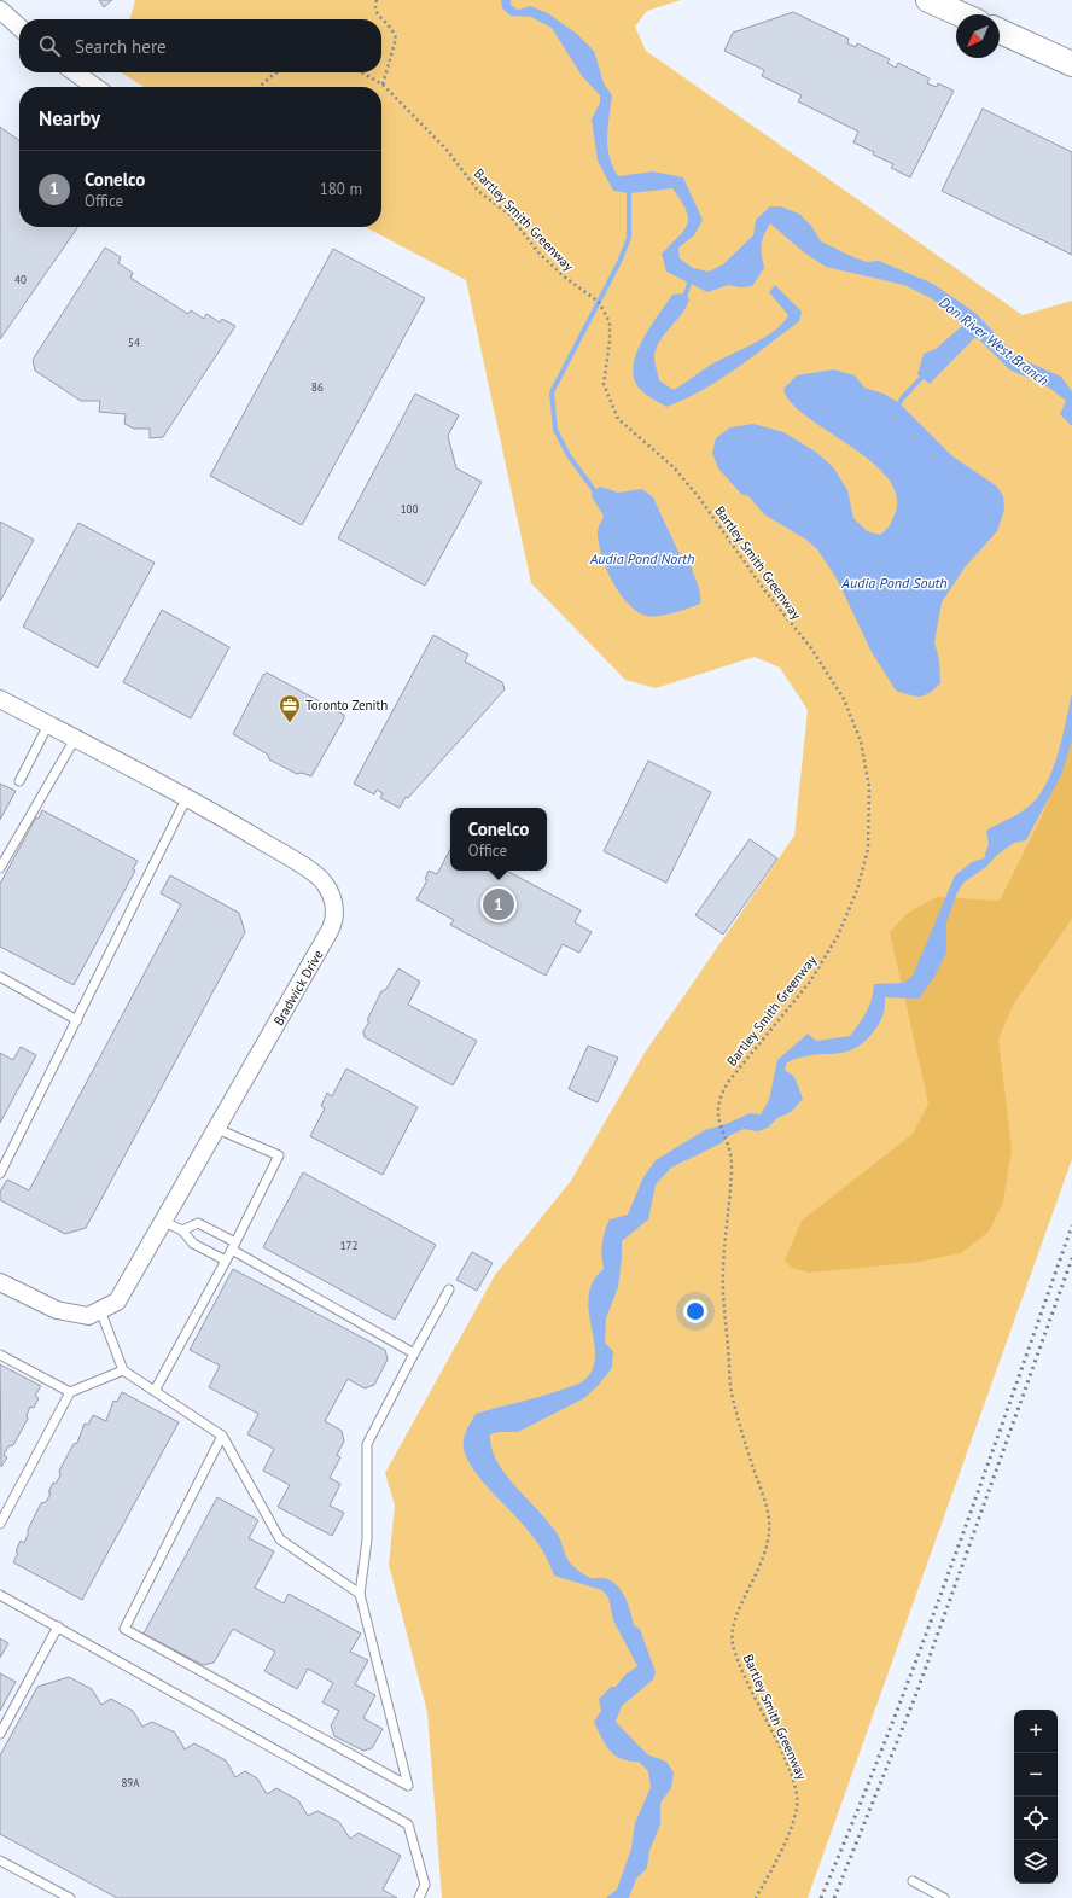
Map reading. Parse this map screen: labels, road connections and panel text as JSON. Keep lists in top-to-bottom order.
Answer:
{
  "streets": {
    "street": ["Bradwick Drive"],
    "path": ["Bartley Smith Greenway"]
  },
  "water": ["Don River West Branch", "Audia Pond North", "Audia Pond South"],
  "places": {
    "office": ["Toronto Zenith"]
  },
  "house_numbers": [
    "40",
    "54",
    "86",
    "100",
    "172",
    "89A"
  ],
  "north": "bottom left",
  "page": {
    "search": "Search here",
    "heading": "Nearby",
    "list": [
      {
        "mark": "1",
        "name": "Conelco",
        "note": "Office",
        "value": "180 m"
      }
    ],
    "popup": ["Conelco", "Office"],
    "pins": "1",
    "map_buttons": ["+", "−"]
  }
}
